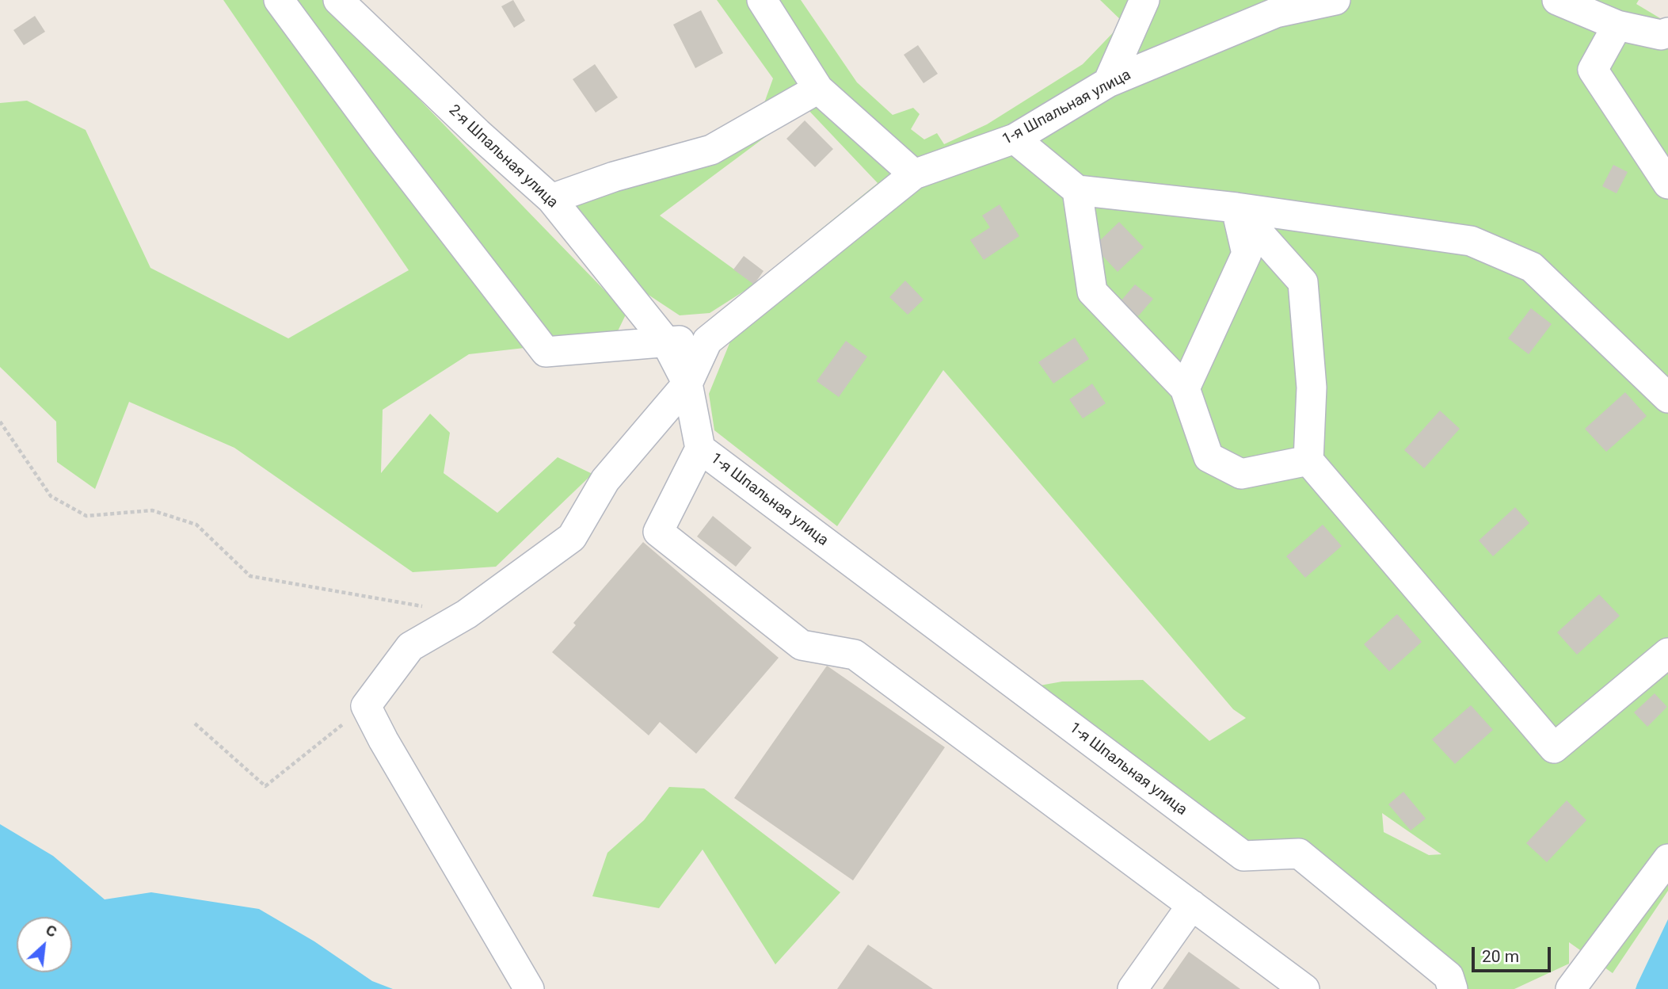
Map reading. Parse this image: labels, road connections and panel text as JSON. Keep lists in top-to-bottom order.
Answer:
{
  "streets": {
    "street": ["1-я Шпальная улица", "2-я Шпальная улица"]
  },
  "crossings": [
    ["1-я Шпальная улица", "2-я Шпальная улица"]
  ],
  "scale_bar": "20 m",
  "north": "top right"
}
